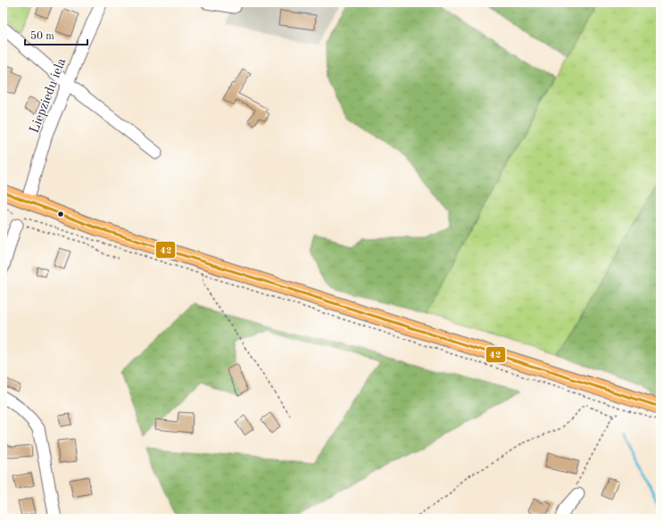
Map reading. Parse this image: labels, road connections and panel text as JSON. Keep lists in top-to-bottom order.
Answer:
{
  "streets": {
    "street": ["Liepziedu iela"]
  },
  "lines": ["transit line 42"],
  "scale_bar": "50 m"
}
